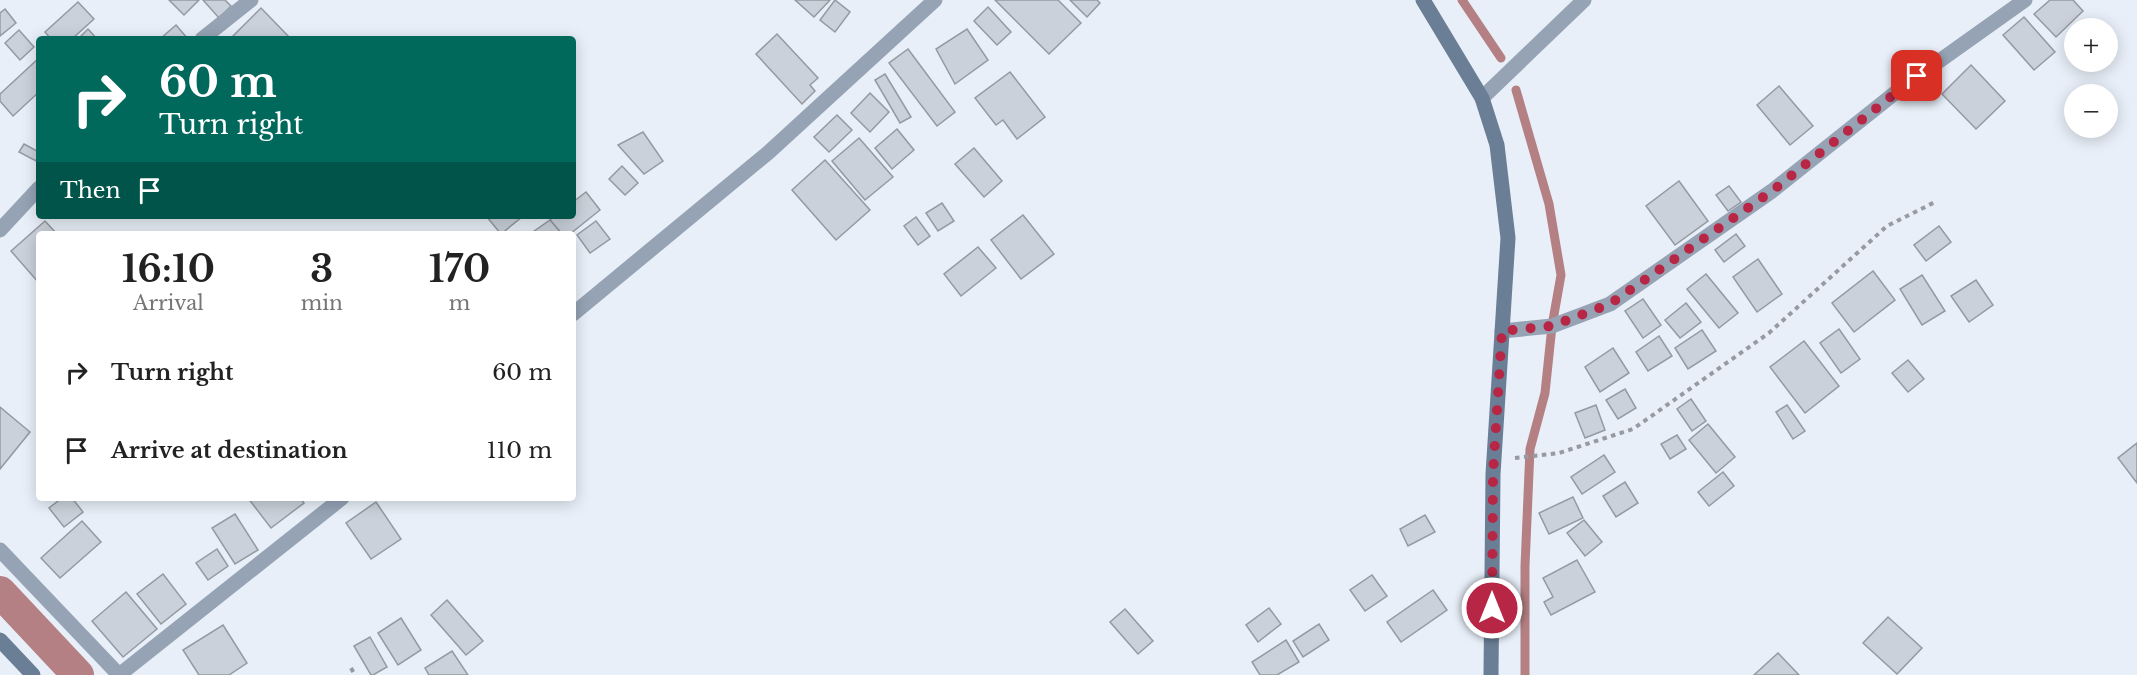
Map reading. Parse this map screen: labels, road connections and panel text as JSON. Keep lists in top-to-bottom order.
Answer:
{
  "page": {
    "map_buttons": ["+", "−"],
    "turn": ["60 m", "Turn right"],
    "then": "Then",
    "eta": [
      "16:10",
      "Arrival",
      "3",
      "min",
      "170",
      "m"
    ],
    "list": [
      {
        "name": "Turn right",
        "value": "60 m"
      },
      {
        "name": "Arrive at destination",
        "value": "110 m"
      }
    ]
  }
}
